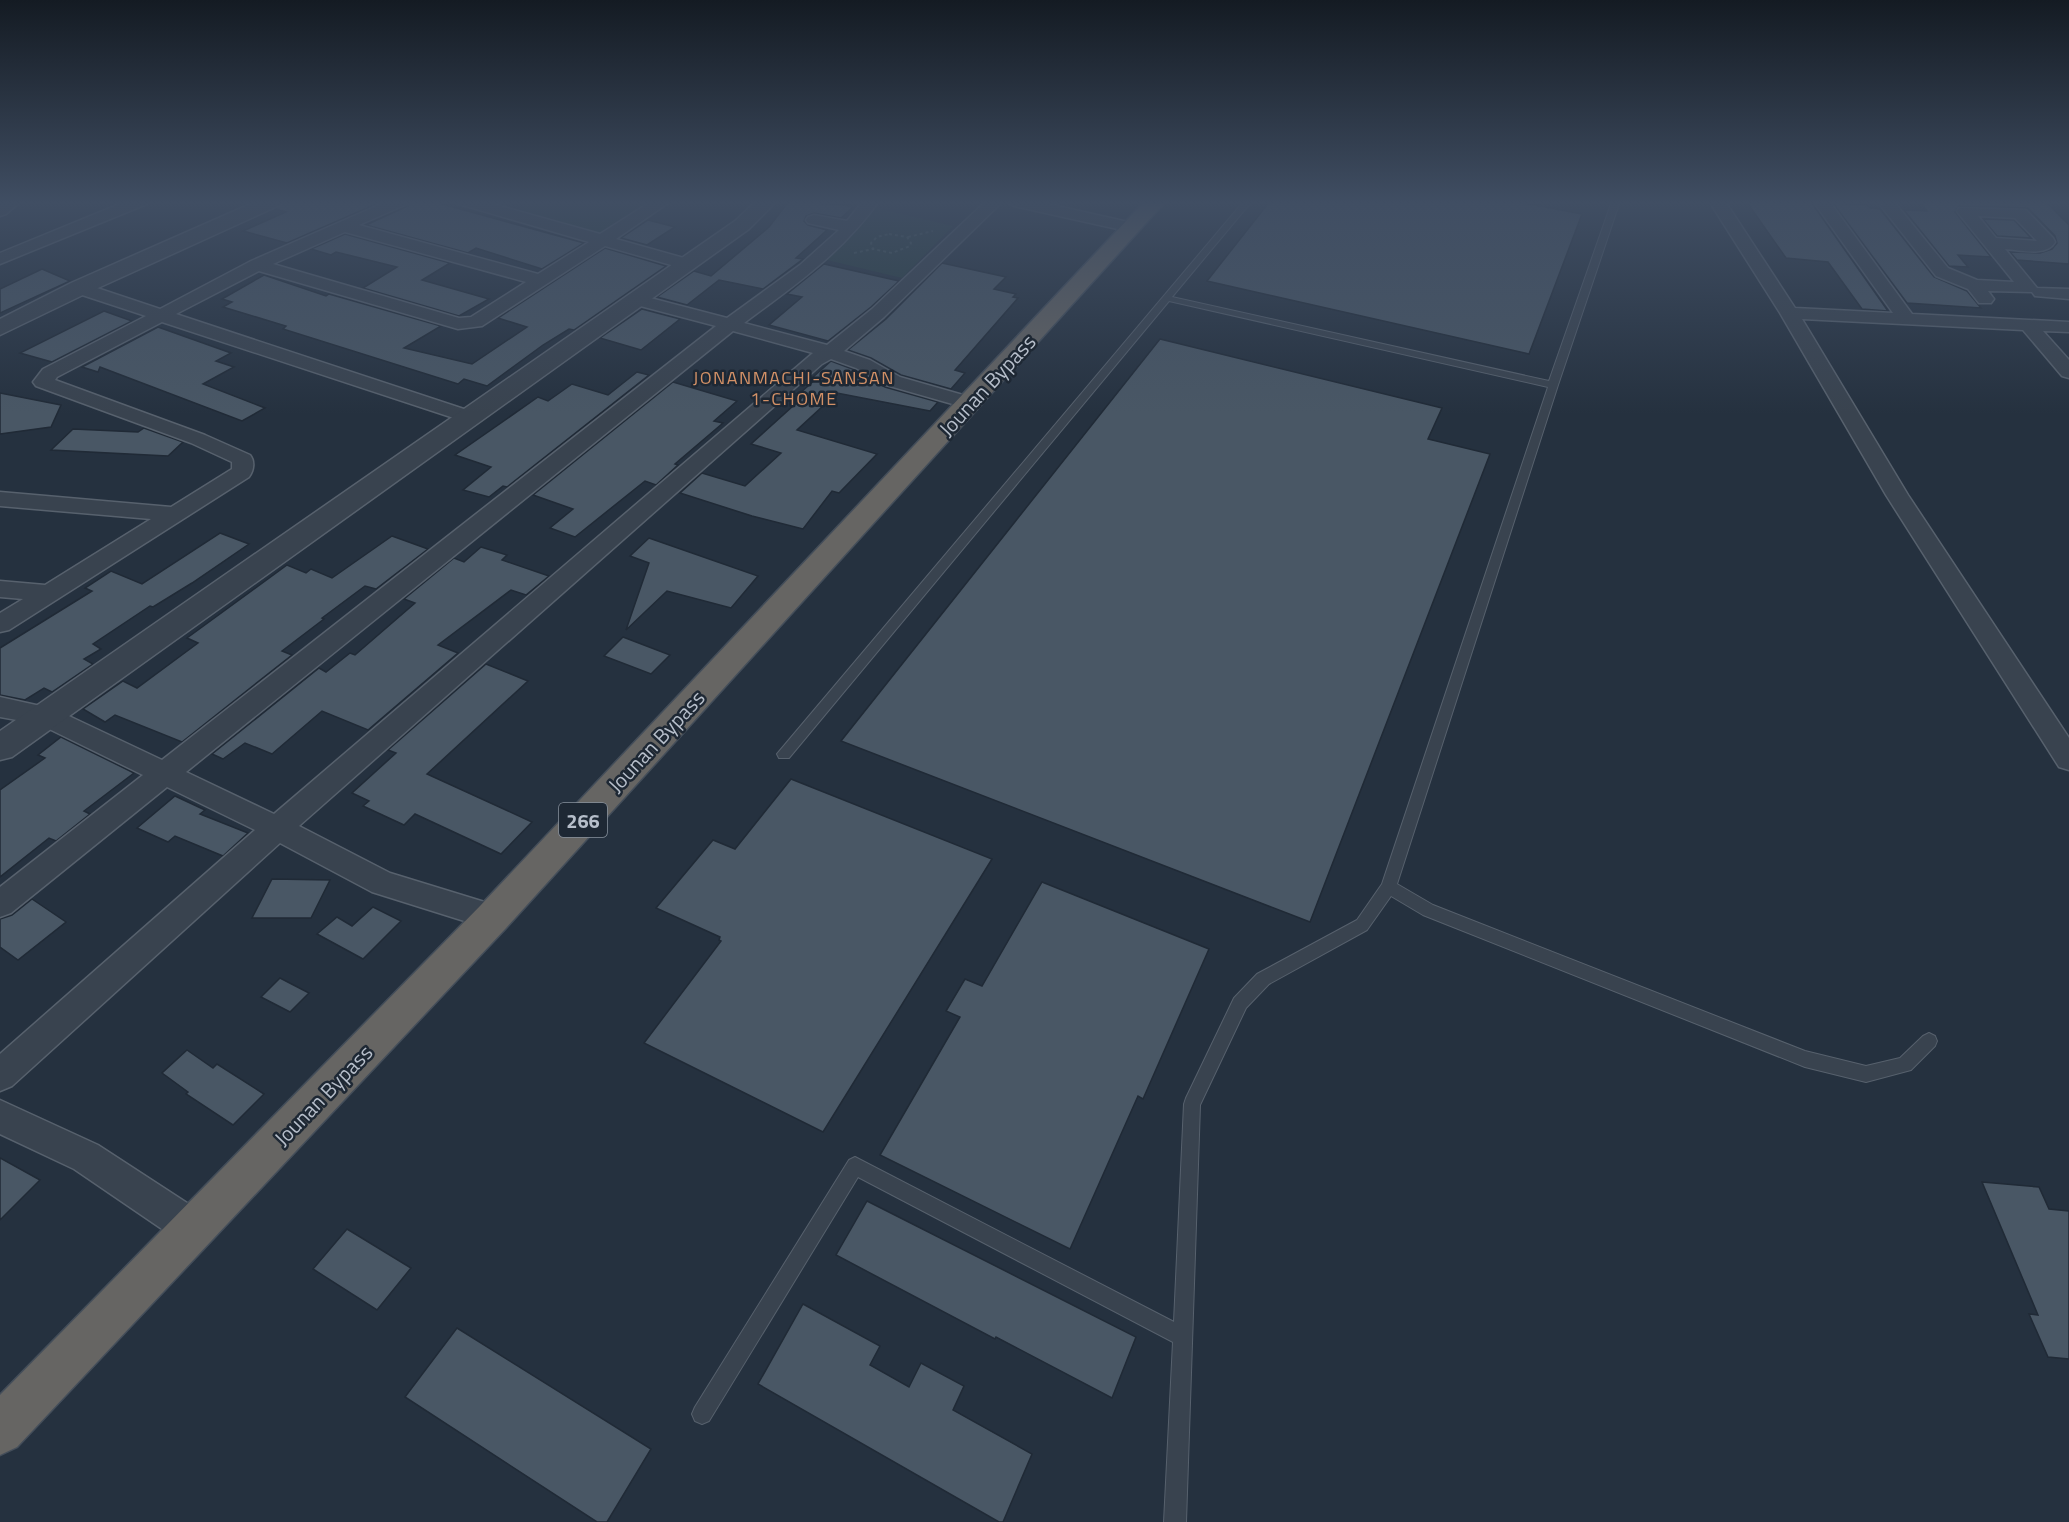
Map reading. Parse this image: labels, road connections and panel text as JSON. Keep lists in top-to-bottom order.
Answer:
{
  "streets": {
    "highway": ["Jounan Bypass", "266"]
  },
  "districts": ["JONANMACHI-SANSAN 1-CHOME"]
}
